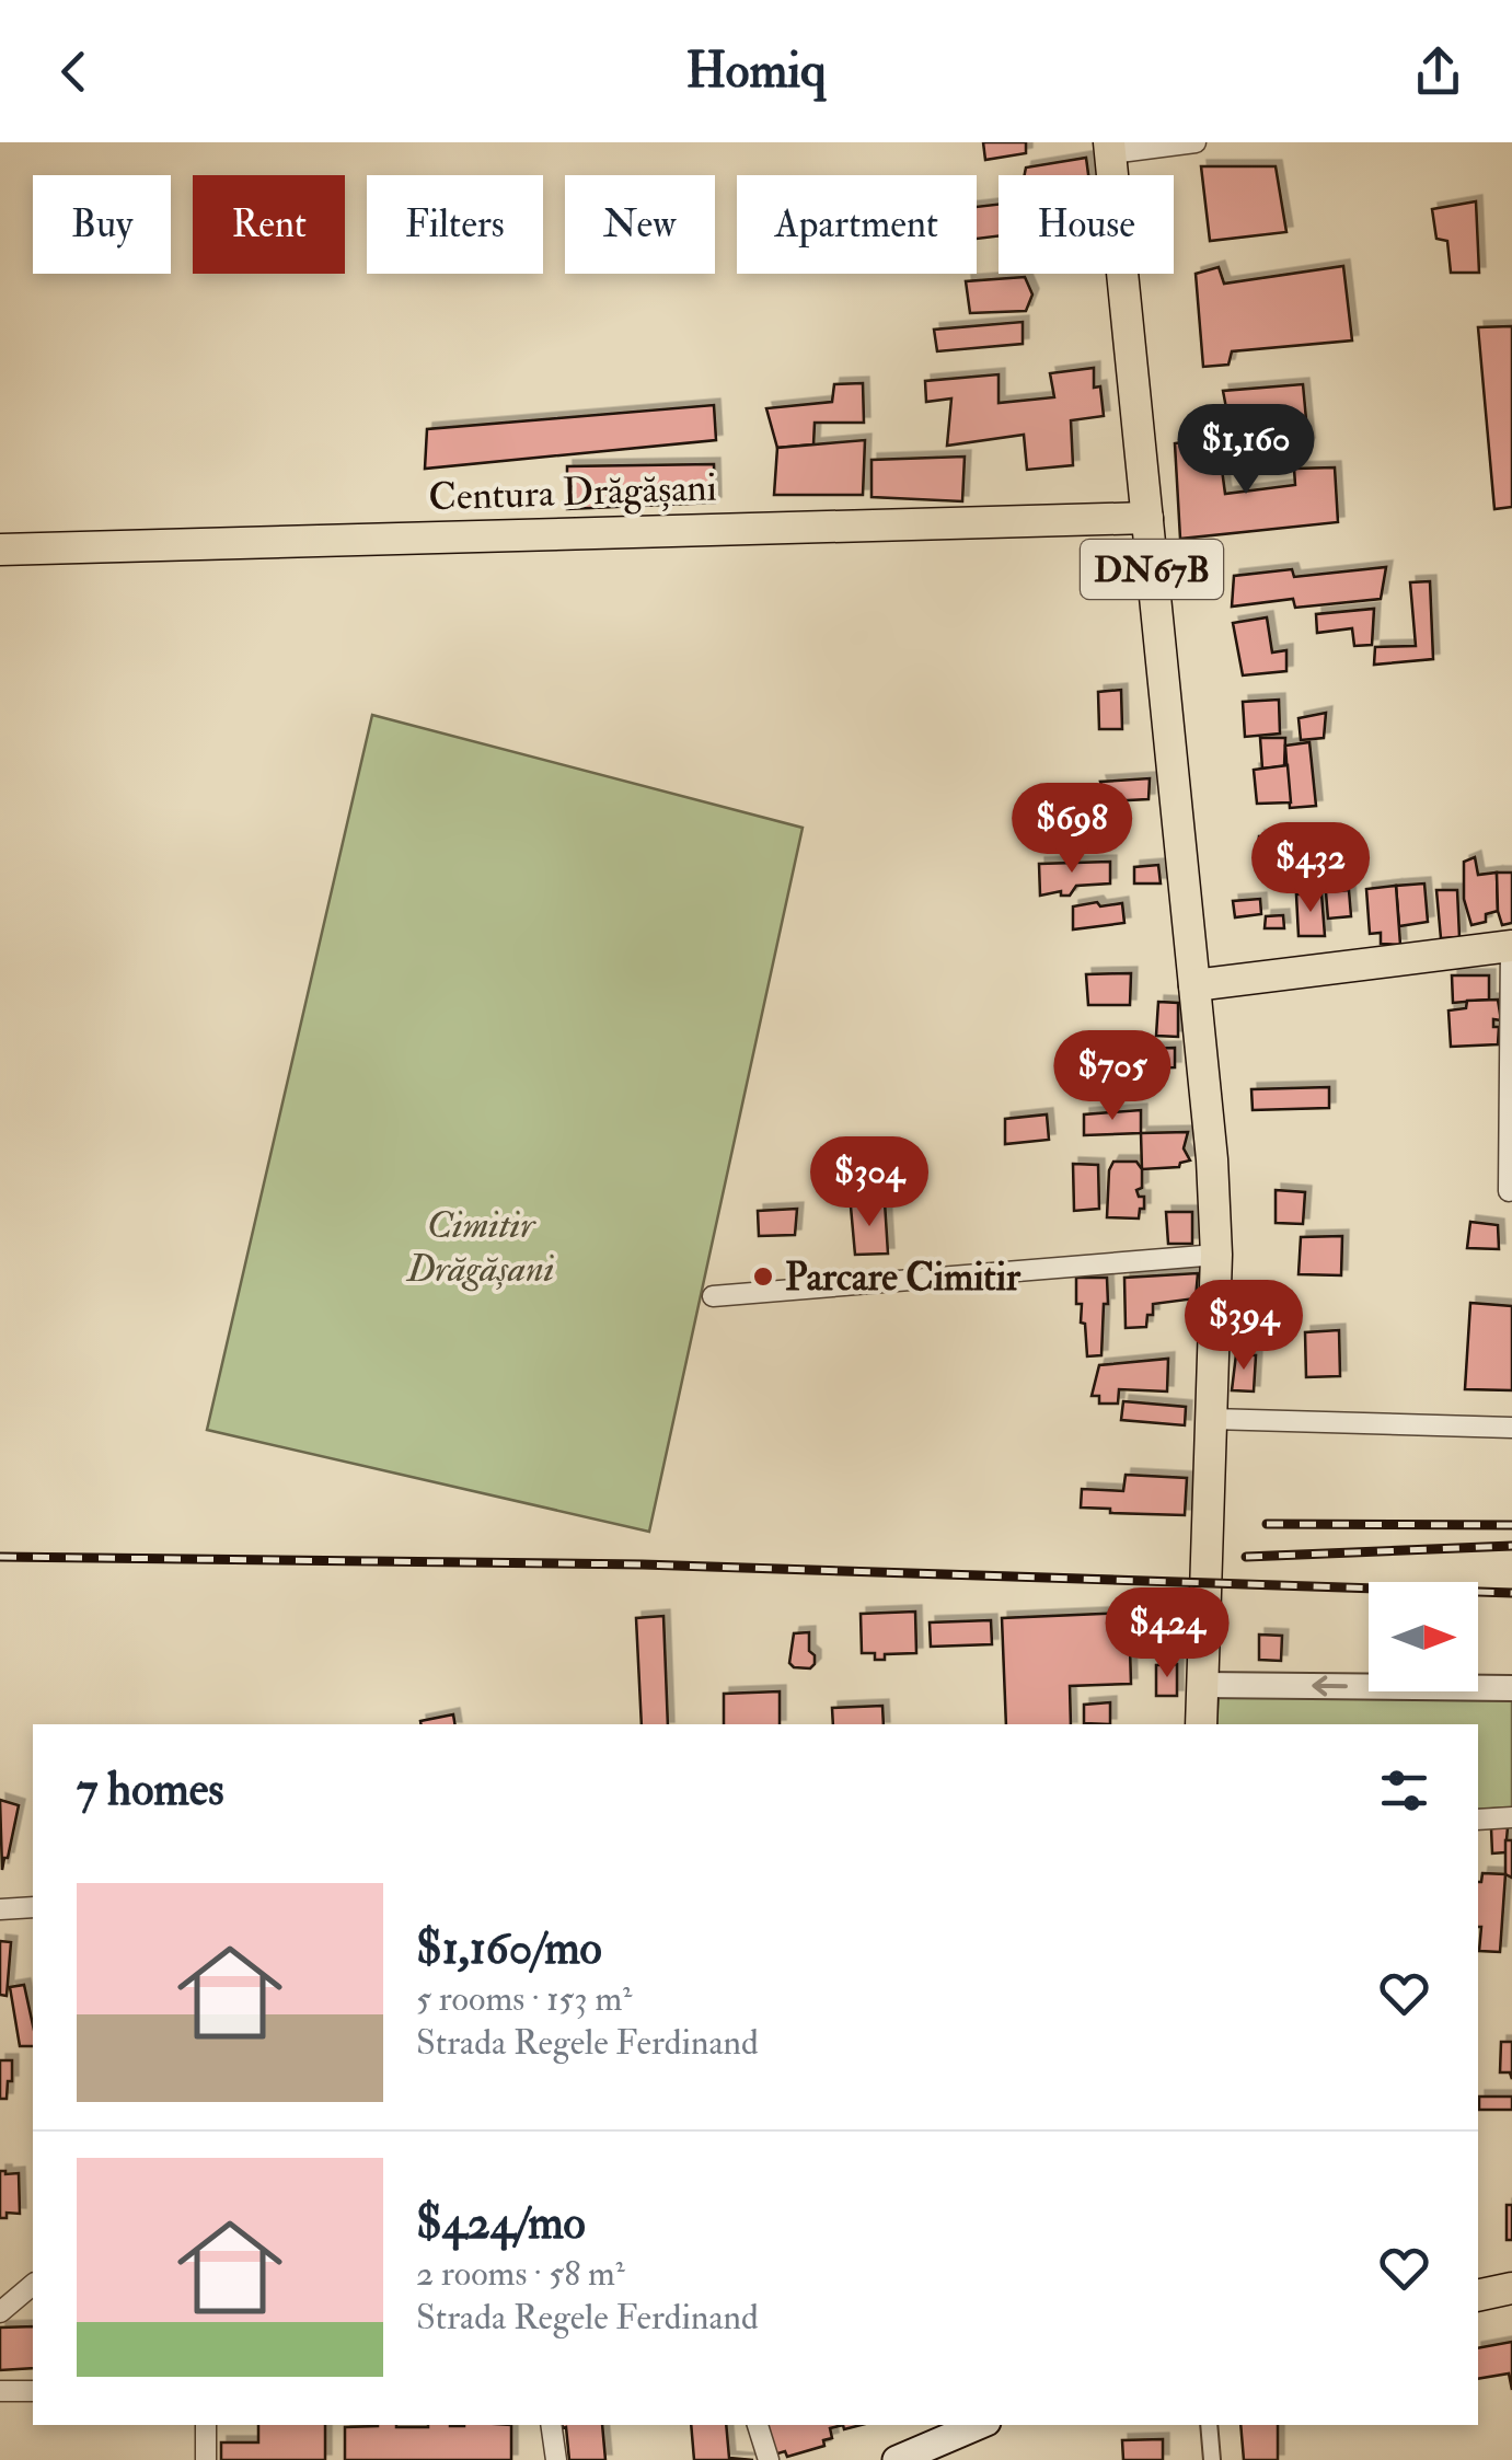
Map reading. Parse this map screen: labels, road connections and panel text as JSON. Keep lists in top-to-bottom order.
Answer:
{
  "streets": {
    "main road": ["Centura Drăgășani", "DN67B"]
  },
  "crossings": [
    ["Centura Drăgășani", "DN67B"]
  ],
  "parks": ["Cimitir Drăgășani"],
  "places": ["Parcare Cimitir"],
  "north": "right",
  "page": {
    "header": "Homiq",
    "chip": [
      "Buy",
      "Rent",
      "Filters",
      "New",
      "Apartment",
      "House"
    ],
    "price": [
      "$1,160",
      "$698",
      "$432",
      "$705",
      "$304",
      "$394",
      "$424"
    ],
    "heading": "7 homes",
    "list": [
      {
        "name": "$1,160/mo",
        "note": "5 rooms · 153 m² · Strada Regele Ferdinand"
      },
      {
        "name": "$424/mo",
        "note": "2 rooms · 58 m² · Strada Regele Ferdinand"
      }
    ]
  }
}
